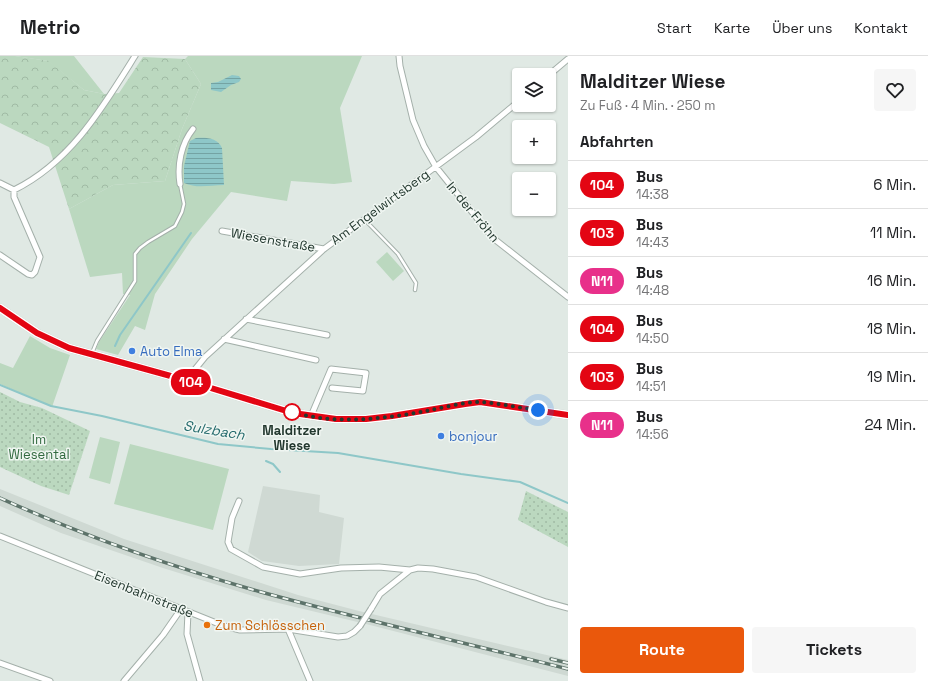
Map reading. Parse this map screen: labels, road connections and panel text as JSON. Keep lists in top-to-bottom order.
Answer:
{
  "streets": {
    "street": [
      "Am Engelwirtsberg",
      "In der Fröhn",
      "Wiesenstraße",
      "Eisenbahnstraße"
    ]
  },
  "crossings": [
    ["Am Engelwirtsberg", "In der Fröhn"],
    ["Am Engelwirtsberg", "Wiesenstraße"]
  ],
  "water": ["Sulzbach"],
  "parks": ["Im Wiesental"],
  "places": [
    "Auto Elma",
    "Malditzer Wiese",
    "bonjour",
    "Zum Schlösschen"
  ],
  "lines": ["bus line 104"],
  "page": {
    "header": "Metrio",
    "nav": [
      "Start",
      "Karte",
      "Über uns",
      "Kontakt"
    ],
    "on_map": "104",
    "heading": [
      ["Malditzer Wiese", "Zu Fuß · 4 Min. · 250 m"],
      "Abfahrten"
    ],
    "map_buttons": ["+", "−"],
    "list": [
      {
        "mark": "104",
        "name": "Bus",
        "note": "14:38",
        "value": "6 Min."
      },
      {
        "mark": "103",
        "name": "Bus",
        "note": "14:43",
        "value": "11 Min."
      },
      {
        "mark": "N11",
        "name": "Bus",
        "note": "14:48",
        "value": "16 Min."
      },
      {
        "mark": "104",
        "name": "Bus",
        "note": "14:50",
        "value": "18 Min."
      },
      {
        "mark": "103",
        "name": "Bus",
        "note": "14:51",
        "value": "19 Min."
      },
      {
        "mark": "N11",
        "name": "Bus",
        "note": "14:56",
        "value": "24 Min."
      }
    ],
    "buttons": ["Route", "Tickets"]
  }
}
